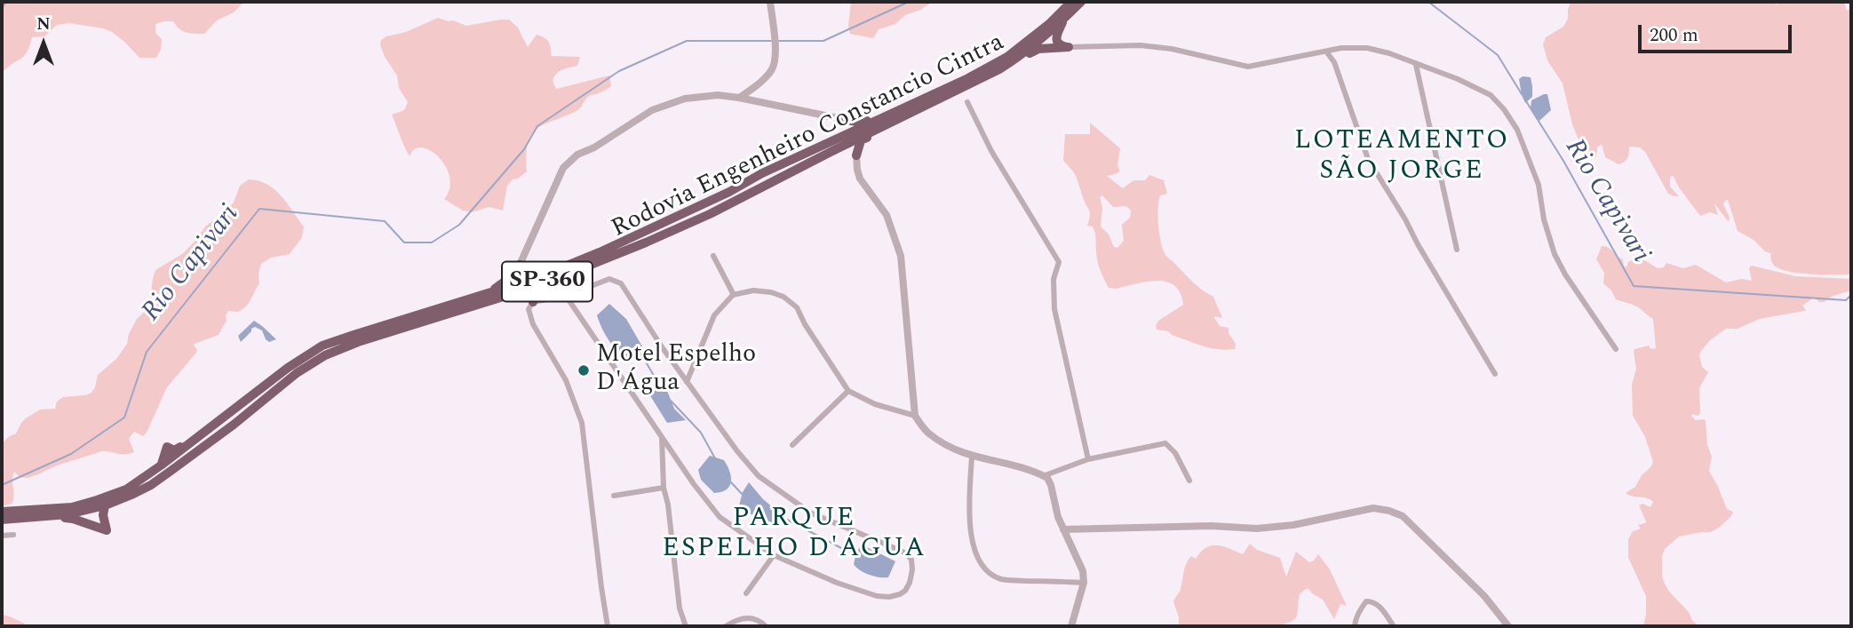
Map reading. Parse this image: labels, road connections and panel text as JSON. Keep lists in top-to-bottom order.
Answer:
{
  "streets": {
    "highway": ["Rodovia Engenheiro Constancio Cintra", "SP-360"]
  },
  "districts": ["LOTEAMENTO SÃO JORGE", "PARQUE ESPELHO D'ÁGUA"],
  "water": ["Rio Capivari"],
  "places": ["Motel Espelho D'Água"],
  "scale_bar": "200 m",
  "north": "top"
}
